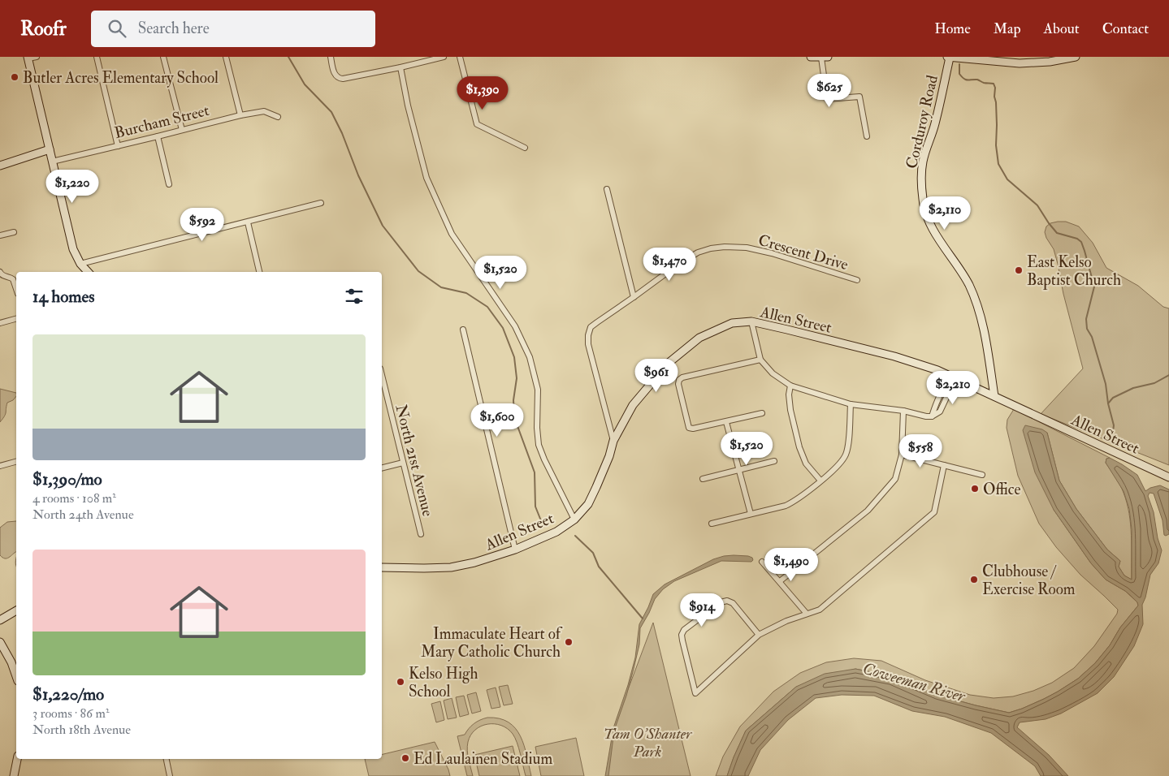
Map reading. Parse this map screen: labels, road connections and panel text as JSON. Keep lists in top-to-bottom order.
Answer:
{
  "streets": {
    "street": [
      "Burcham Street",
      "Corduroy Road",
      "Crescent Drive",
      "Allen Street",
      "North 21st Avenue"
    ]
  },
  "crossings": [
    ["Corduroy Road", "Allen Street"],
    ["Crescent Drive", "Allen Street"]
  ],
  "water": ["Coweeman River"],
  "parks": ["Tam O'Shanter Park"],
  "places": [
    "Butler Acres Elementary School",
    "East Kelso Baptist Church",
    "Office",
    "Clubhouse / Exercise Room",
    "Immaculate Heart of Mary Catholic Church",
    "Kelso High School",
    "Ed Laulainen Stadium"
  ],
  "page": {
    "header": "Roofr",
    "search": "Search here",
    "nav": [
      "Home",
      "Map",
      "About",
      "Contact"
    ],
    "price": [
      "$625",
      "$1,390",
      "$1,220",
      "$2,110",
      "$592",
      "$1,470",
      "$1,520",
      "$961",
      "$2,210",
      "$1,600",
      "$1,520",
      "$558",
      "$1,490",
      "$914"
    ],
    "heading": "14 homes",
    "list": [
      {
        "name": "$1,390/mo",
        "note": "4 rooms · 108 m² · North 24th Avenue"
      },
      {
        "name": "$1,220/mo",
        "note": "3 rooms · 86 m² · North 18th Avenue"
      }
    ]
  }
}
